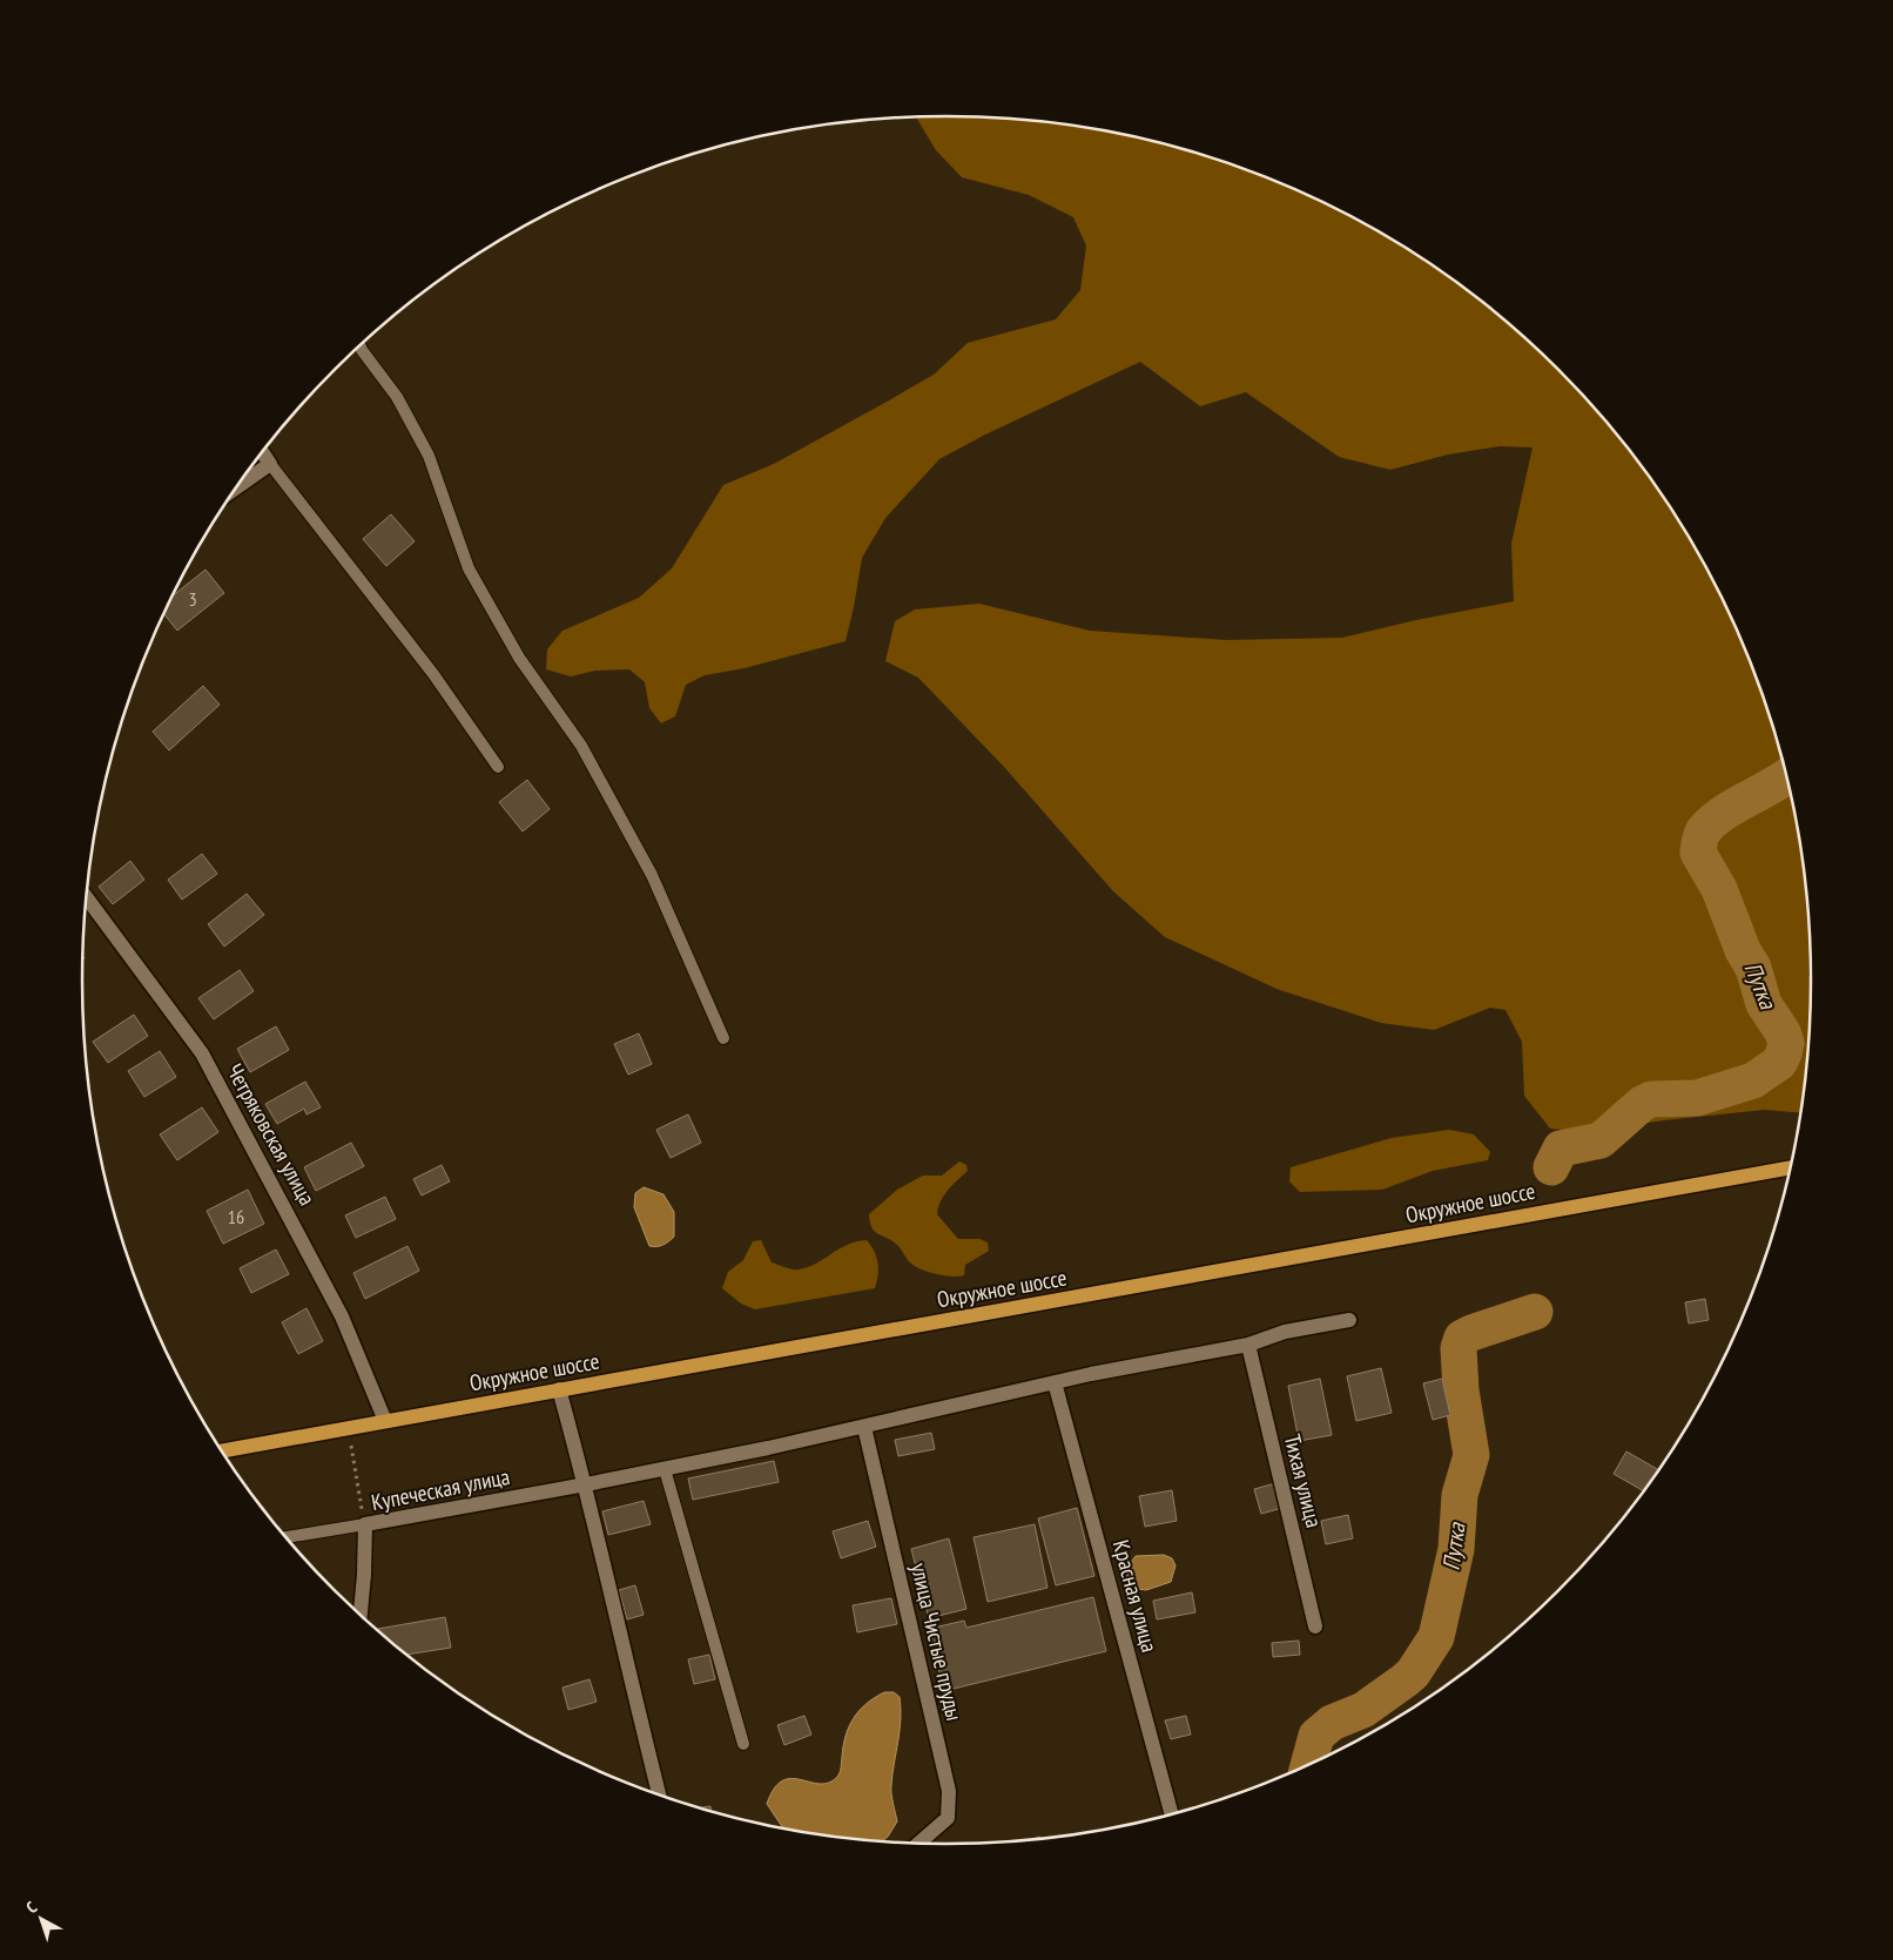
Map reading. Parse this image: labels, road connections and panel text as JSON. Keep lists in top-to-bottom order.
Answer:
{
  "streets": {
    "main road": ["Окружное шоссе"],
    "street": [
      "Четряковская улица",
      "Тихая улица",
      "Купеческая улица",
      "Красная улица",
      "улица Чистые пруды"
    ]
  },
  "crossings": [
    ["Четряковская улица", "Окружное шоссе"],
    ["Тихая улица", "Купеческая улица"],
    ["Купеческая улица", "Красная улица"],
    ["Купеческая улица", "улица Чистые пруды"]
  ],
  "water": ["Путка"],
  "house_numbers": ["3", "16"],
  "north": "top left"
}
